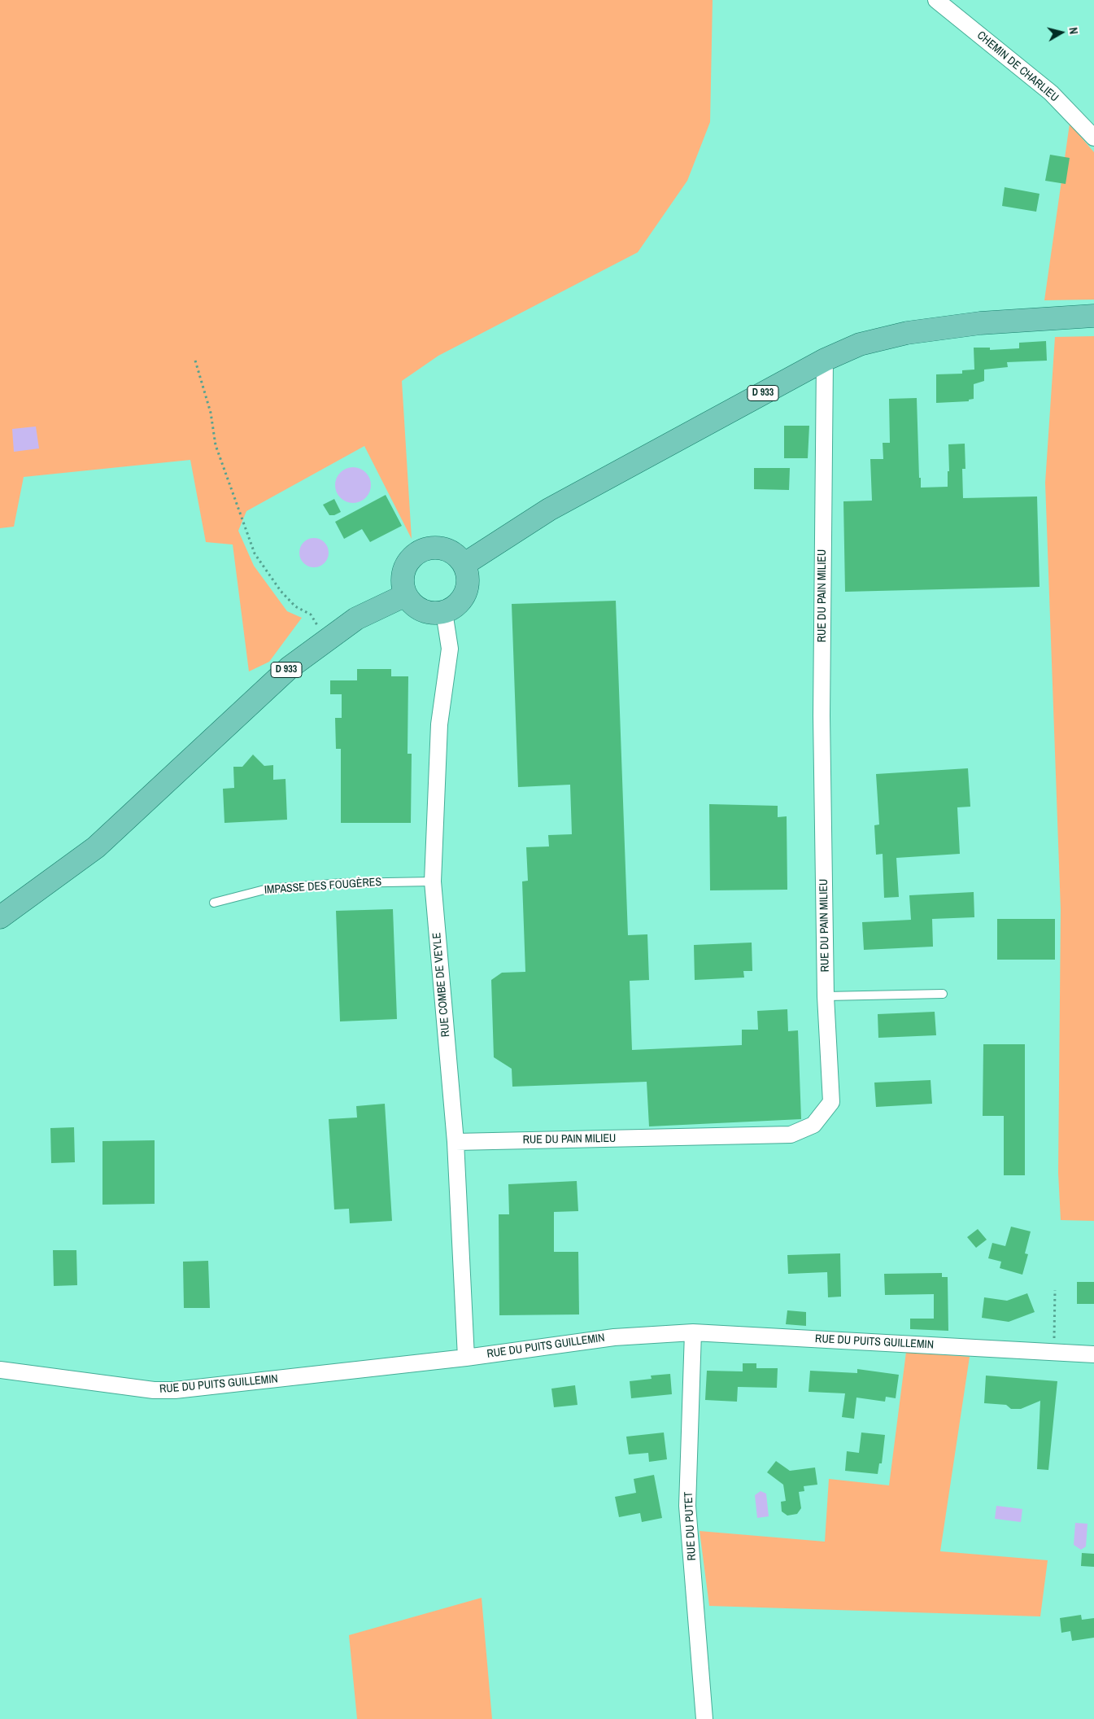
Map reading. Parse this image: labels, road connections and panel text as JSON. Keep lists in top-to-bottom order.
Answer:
{
  "streets": {
    "main road": ["D 933"],
    "street": [
      "CHEMIN DE CHARLIEU",
      "RUE DU PAIN MILIEU",
      "RUE COMBE DE VEYLE",
      "RUE DU PUITS GUILLEMIN",
      "RUE DU PUTET"
    ],
    "lane": ["IMPASSE DES FOUGÈRES"]
  },
  "crossings": [
    ["D 933", "RUE DU PAIN MILIEU"],
    ["D 933", "RUE COMBE DE VEYLE"],
    ["RUE DU PAIN MILIEU", "RUE COMBE DE VEYLE"],
    ["IMPASSE DES FOUGÈRES", "RUE COMBE DE VEYLE"],
    ["RUE COMBE DE VEYLE", "RUE DU PUITS GUILLEMIN"],
    ["RUE DU PUITS GUILLEMIN", "RUE DU PUTET"]
  ],
  "north": "right"
}
